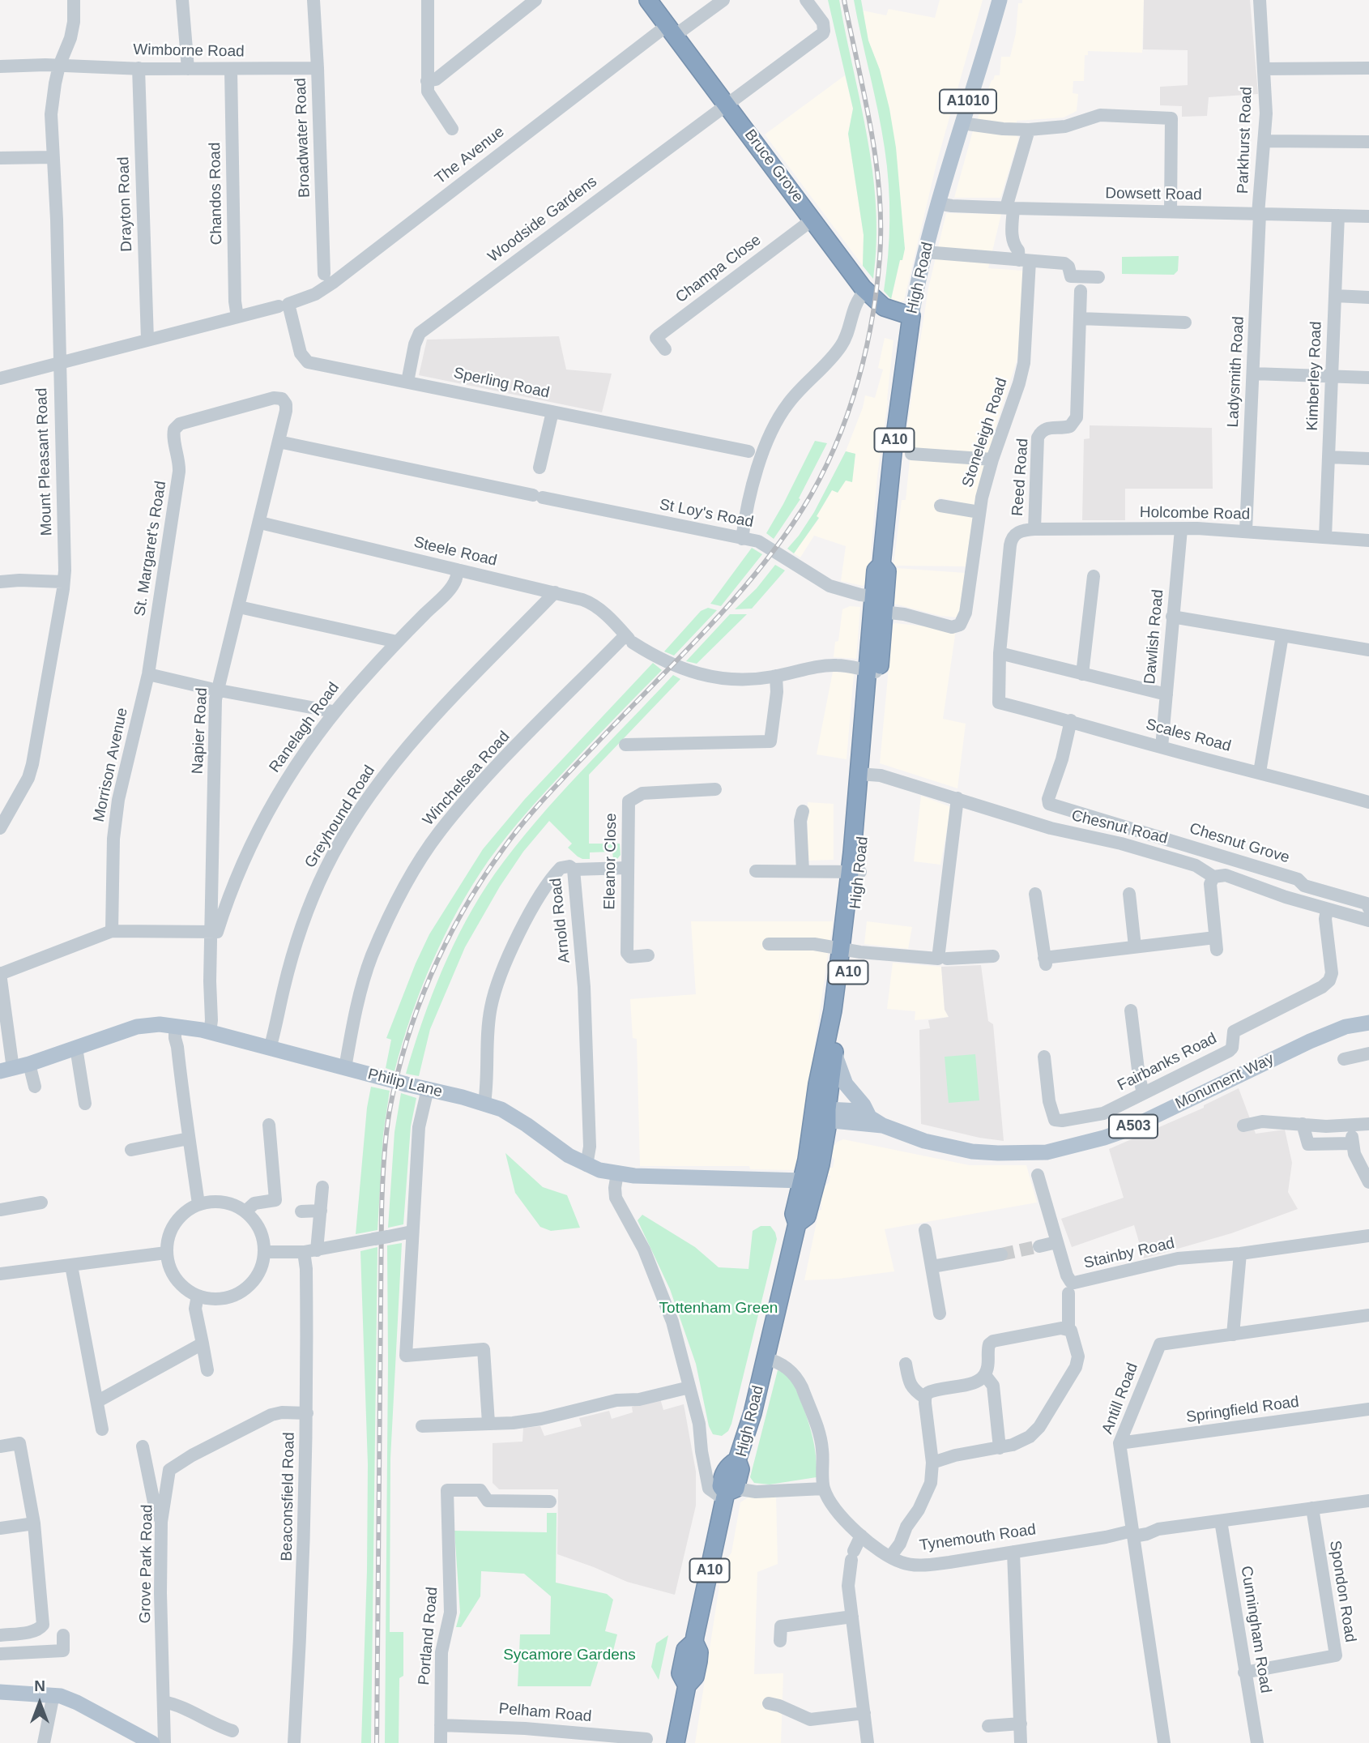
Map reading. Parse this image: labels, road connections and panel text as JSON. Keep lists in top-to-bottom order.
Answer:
{
  "streets": {
    "highway": ["Bruce Grove", "High Road", "A10"],
    "main road": [
      "A1010",
      "Monument Way",
      "Philip Lane",
      "A503"
    ],
    "street": [
      "Wimborne Road",
      "Broadwater Road",
      "Parkhurst Road",
      "The Avenue",
      "Chandos Road",
      "Dowsett Road",
      "Drayton Road",
      "Woodside Gardens",
      "Champa Close",
      "Ladysmith Road",
      "Kimberley Road",
      "Sperling Road",
      "Stoneleigh Road",
      "Mount Pleasant Road",
      "Reed Road",
      "St Loy's Road",
      "Holcombe Road",
      "St. Margaret's Road",
      "Steele Road",
      "Dawlish Road",
      "Ranelagh Road",
      "Napier Road",
      "Scales Road",
      "Morrison Avenue",
      "Winchelsea Road",
      "Greyhound Road",
      "Chesnut Road",
      "Chesnut Grove",
      "Eleanor Close",
      "Arnold Road",
      "Fairbanks Road",
      "Stainby Road",
      "Antill Road",
      "Springfield Road",
      "Beaconsfield Road",
      "Tynemouth Road",
      "Grove Park Road",
      "Spondon Road",
      "Cunningham Road",
      "Portland Road",
      "Pelham Road"
    ]
  },
  "crossings": [
    ["Wimborne Road", "Broadwater Road"],
    ["Wimborne Road", "Chandos Road"],
    ["Wimborne Road", "Drayton Road"],
    ["Wimborne Road", "Mount Pleasant Road"],
    ["Broadwater Road", "The Avenue"],
    ["Parkhurst Road", "Dowsett Road"],
    ["Parkhurst Road", "Ladysmith Road"],
    ["The Avenue", "Bruce Grove"],
    ["The Avenue", "Chandos Road"],
    ["The Avenue", "Drayton Road"],
    ["The Avenue", "Sperling Road"],
    ["The Avenue", "Mount Pleasant Road"],
    ["Bruce Grove", "Woodside Gardens"],
    ["Bruce Grove", "Champa Close"],
    ["Bruce Grove", "High Road"],
    ["Dowsett Road", "High Road"],
    ["Dowsett Road", "Ladysmith Road"],
    ["Dowsett Road", "Kimberley Road"],
    ["Dowsett Road", "Stoneleigh Road"],
    ["Woodside Gardens", "Sperling Road"],
    ["High Road", "Stoneleigh Road"],
    ["High Road", "St Loy's Road"],
    ["High Road", "Steele Road"],
    ["High Road", "Chesnut Road"],
    ["High Road", "Monument Way"],
    ["High Road", "Philip Lane"],
    ["High Road", "A503"],
    ["Ladysmith Road", "Holcombe Road"],
    ["Kimberley Road", "Holcombe Road"],
    ["Stoneleigh Road", "St Loy's Road"],
    ["Reed Road", "Holcombe Road"],
    ["St Loy's Road", "Napier Road"],
    ["Holcombe Road", "Dawlish Road"],
    ["Holcombe Road", "Scales Road"],
    ["St. Margaret's Road", "Napier Road"],
    ["St. Margaret's Road", "Morrison Avenue"],
    ["Steele Road", "Ranelagh Road"],
    ["Steele Road", "Napier Road"],
    ["Steele Road", "Winchelsea Road"],
    ["Steele Road", "Greyhound Road"],
    ["Dawlish Road", "Scales Road"],
    ["Ranelagh Road", "Napier Road"],
    ["Napier Road", "Philip Lane"],
    ["Scales Road", "Chesnut Grove"],
    ["Winchelsea Road", "Philip Lane"],
    ["Greyhound Road", "Philip Lane"],
    ["Chesnut Road", "Chesnut Grove"],
    ["Chesnut Road", "Fairbanks Road"],
    ["Arnold Road", "Philip Lane"],
    ["Monument Way", "A503"],
    ["Antill Road", "Springfield Road"],
    ["Antill Road", "Tynemouth Road"],
    ["Tynemouth Road", "Spondon Road"],
    ["Tynemouth Road", "Cunningham Road"],
    ["Spondon Road", "Cunningham Road"],
    ["Portland Road", "Pelham Road"]
  ],
  "parks": ["Tottenham Green", "Sycamore Gardens"],
  "north": "top"
}
